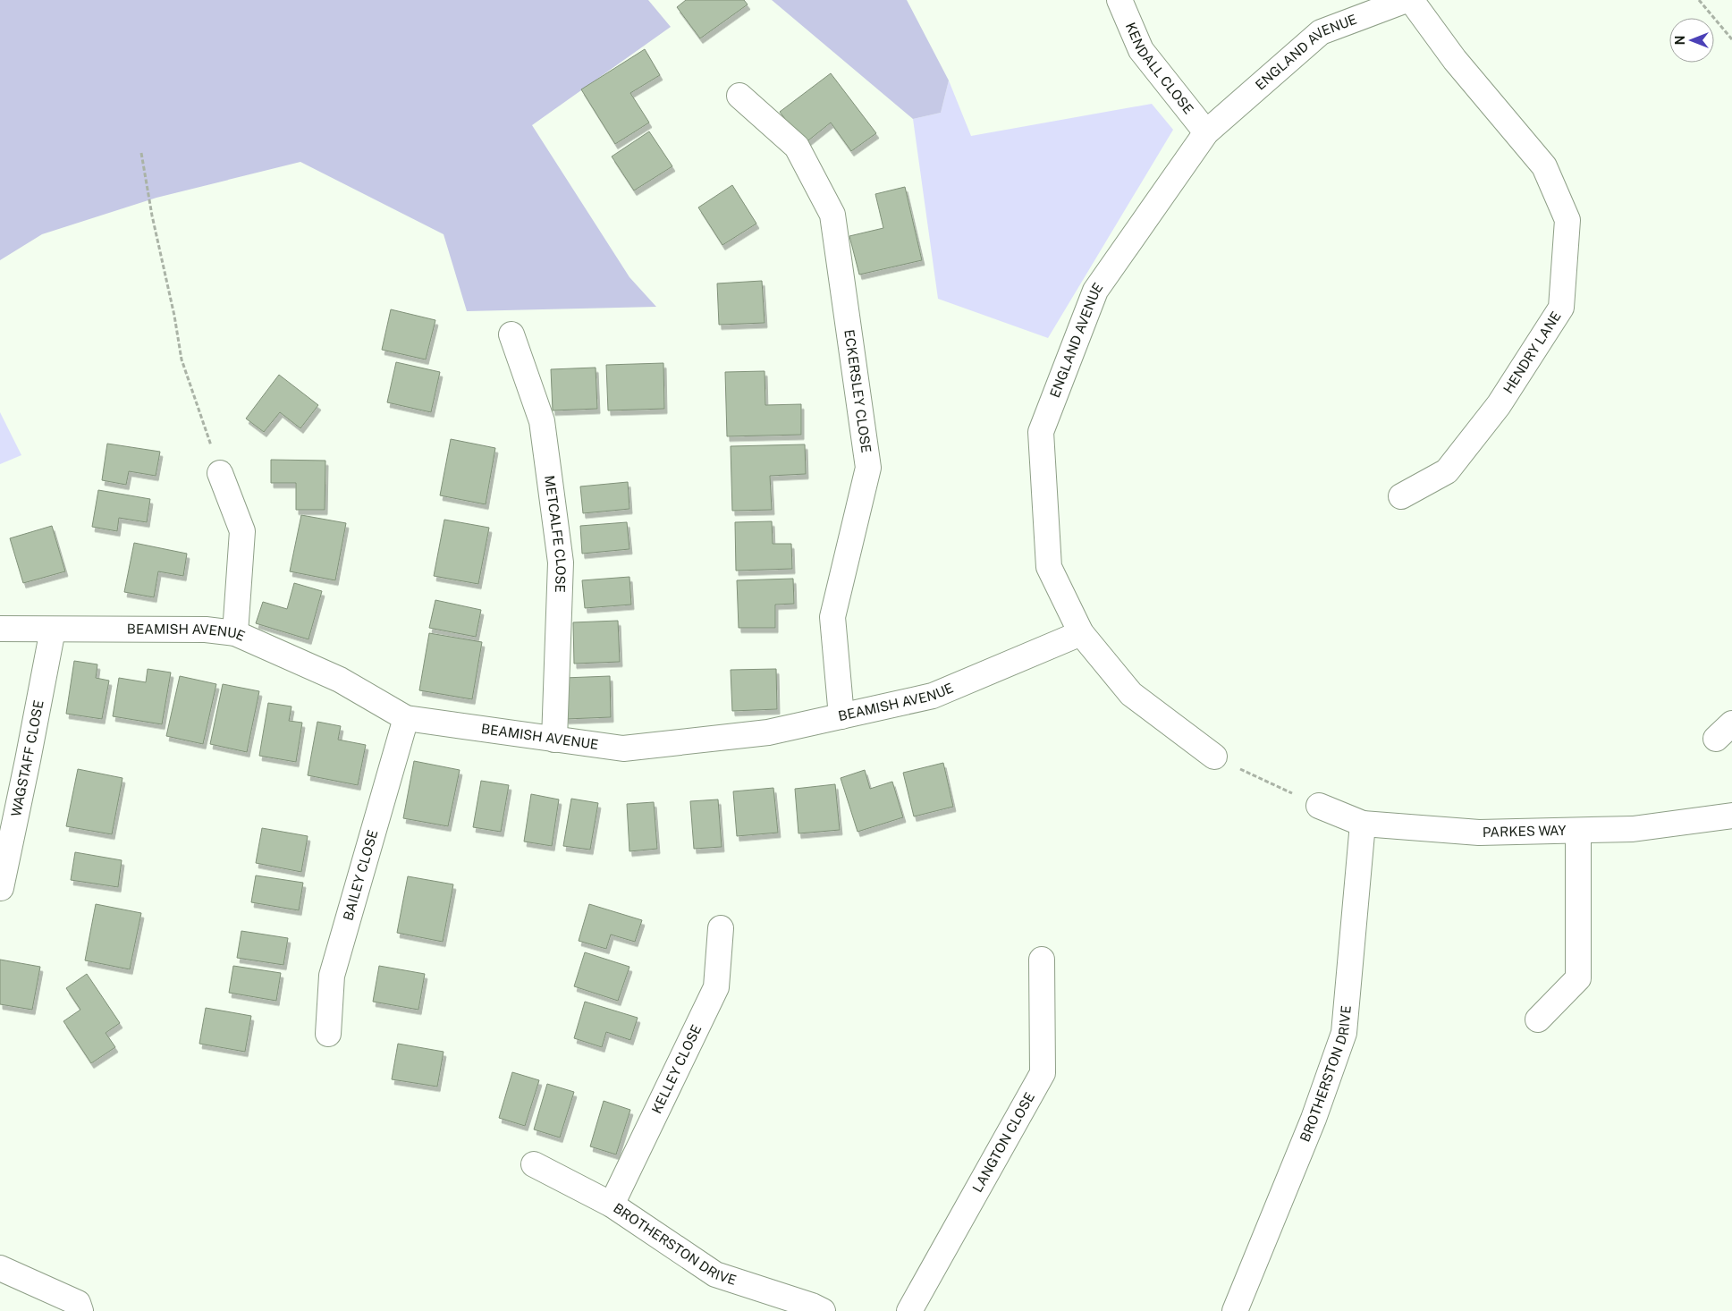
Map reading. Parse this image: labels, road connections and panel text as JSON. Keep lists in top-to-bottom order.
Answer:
{
  "streets": {
    "street": [
      "ENGLAND AVENUE",
      "KENDALL CLOSE",
      "HENDRY LANE",
      "ECKERSLEY CLOSE",
      "METCALFE CLOSE",
      "BEAMISH AVENUE",
      "WAGSTAFF CLOSE",
      "PARKES WAY",
      "BAILEY CLOSE",
      "KELLEY CLOSE",
      "BROTHERSTON DRIVE",
      "LANGTON CLOSE"
    ]
  },
  "crossings": [
    ["ENGLAND AVENUE", "KENDALL CLOSE"],
    ["ENGLAND AVENUE", "BEAMISH AVENUE"],
    ["ECKERSLEY CLOSE", "BEAMISH AVENUE"],
    ["METCALFE CLOSE", "BEAMISH AVENUE"],
    ["BEAMISH AVENUE", "WAGSTAFF CLOSE"],
    ["BEAMISH AVENUE", "BAILEY CLOSE"],
    ["PARKES WAY", "BROTHERSTON DRIVE"],
    ["KELLEY CLOSE", "BROTHERSTON DRIVE"]
  ],
  "north": "left"
}
